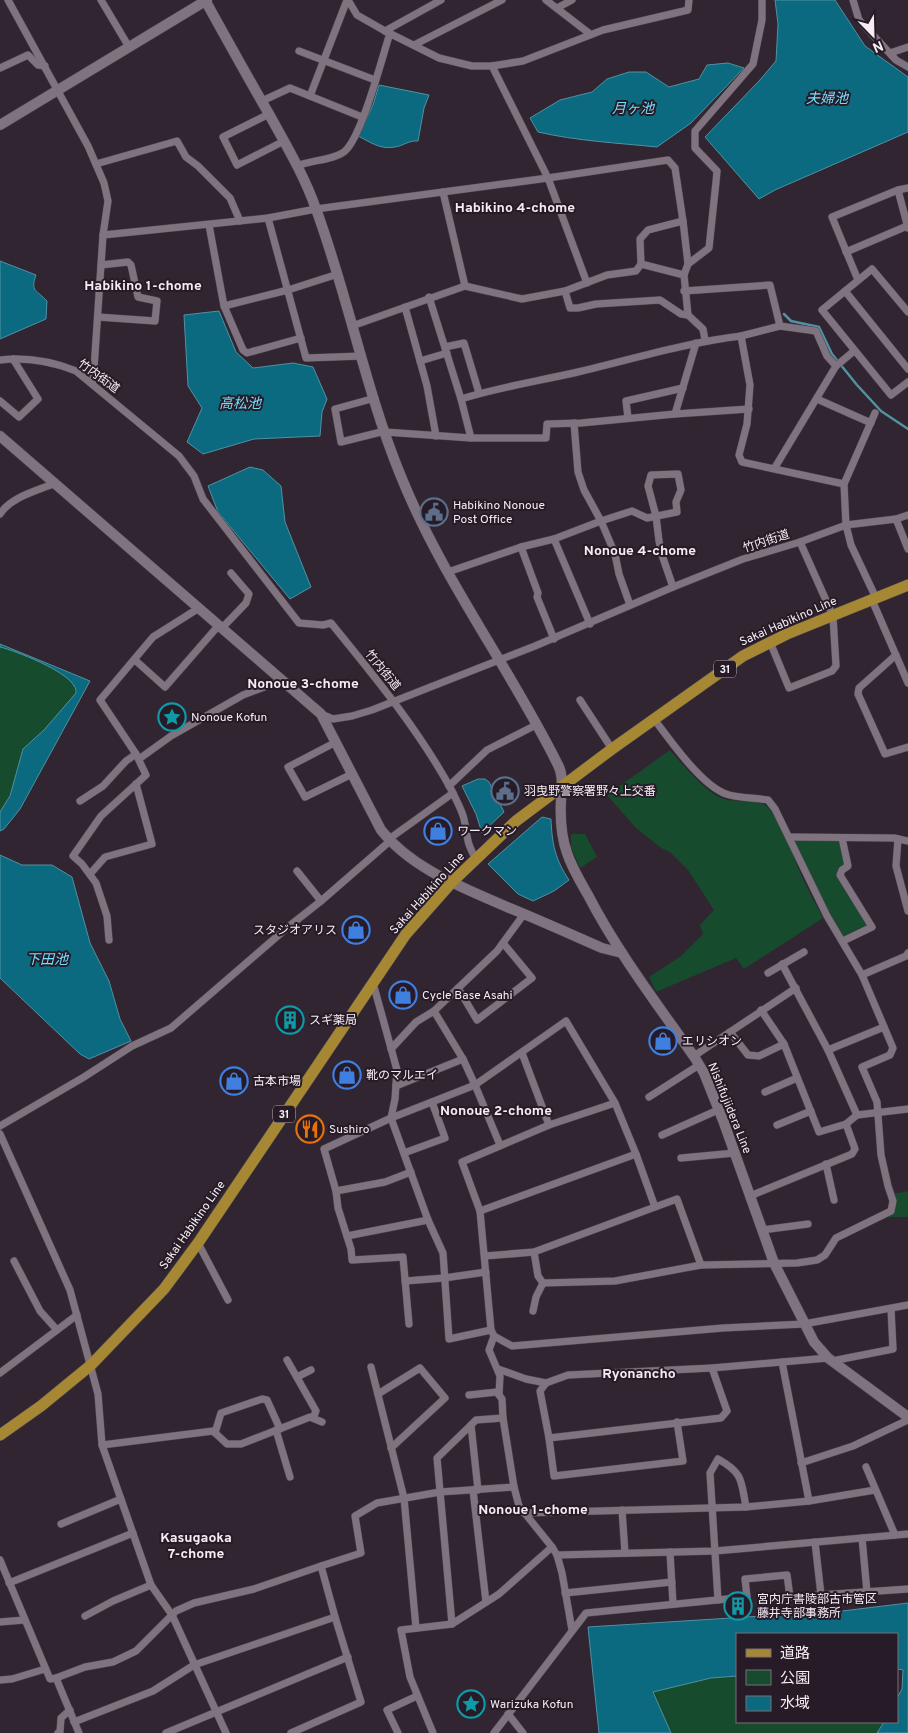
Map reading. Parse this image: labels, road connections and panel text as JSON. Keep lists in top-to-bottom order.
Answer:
{
  "streets": {
    "main road": ["Sakai Habikino Line", "31"],
    "street": ["竹内街道", "Nishifujiidera Line"]
  },
  "crossings": [
    ["竹内街道", "Nishifujiidera Line"],
    ["Sakai Habikino Line", "Nishifujiidera Line"]
  ],
  "districts": [
    "Habikino 4-chome",
    "Habikino 1-chome",
    "Nonoue 4-chome",
    "Nonoue 3-chome",
    "Nonoue 2-chome",
    "Ryonancho",
    "Nonoue 1-chome",
    "Kasugaoka 7-chome"
  ],
  "water": [
    "夫婦池",
    "月ヶ池",
    "高松池",
    "下田池"
  ],
  "places": {
    "public building": ["Habikino Nonoue Post Office", "羽曳野警察署野々上交番"],
    "place": ["Nonoue Kofun", "Warizuka Kofun"],
    "shop": [
      "ワークマン",
      "スタジオアリス",
      "Cycle Base Asahi",
      "エリシオン",
      "靴のマルエイ",
      "古本市場"
    ],
    "building": ["スギ薬局", "宮内庁書陵部古市管区 藤井寺部事務所"],
    "restaurant": ["Sushiro"]
  },
  "legend": ["道路", "公園", "水域"],
  "north": "bottom right"
}
